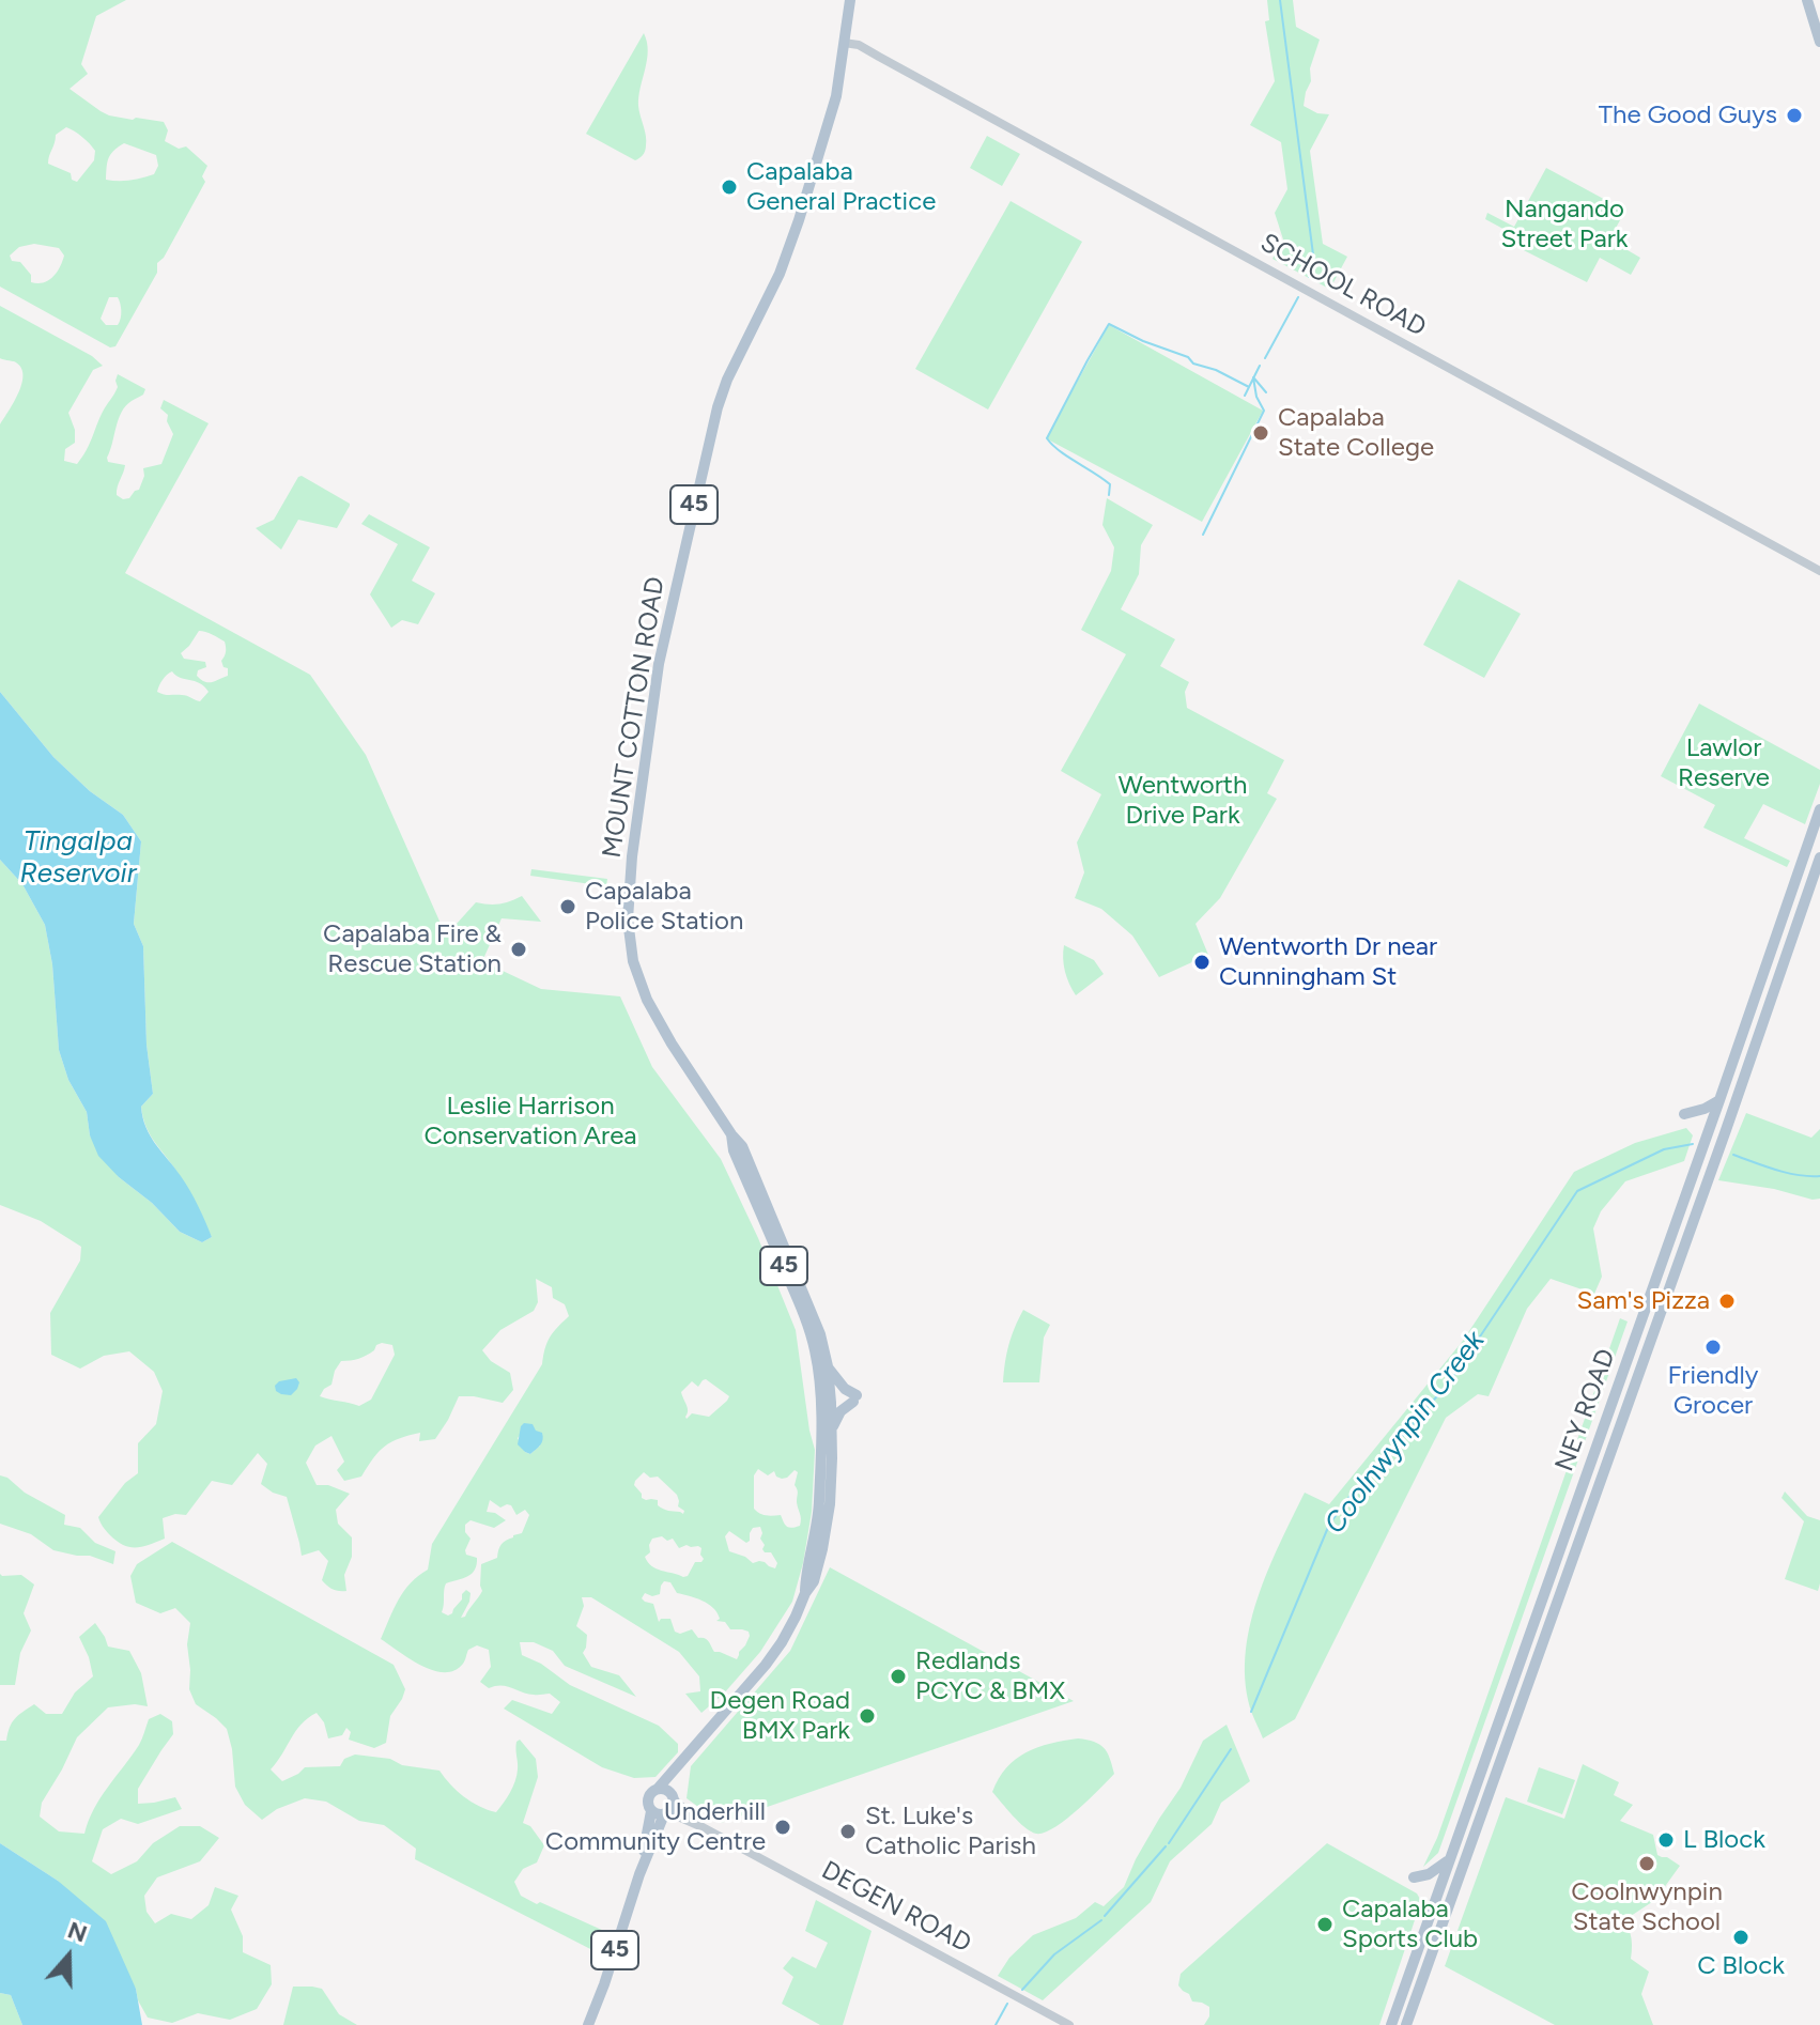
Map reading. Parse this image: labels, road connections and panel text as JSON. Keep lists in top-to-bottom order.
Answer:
{
  "streets": {
    "main road": ["45", "MOUNT COTTON ROAD", "NEY ROAD"],
    "street": ["SCHOOL ROAD", "DEGEN ROAD"]
  },
  "crossings": [
    ["SCHOOL ROAD", "MOUNT COTTON ROAD"],
    ["45", "MOUNT COTTON ROAD"],
    ["45", "DEGEN ROAD"],
    ["MOUNT COTTON ROAD", "DEGEN ROAD"]
  ],
  "water": ["Tingalpa Reservoir", "Coolnwynpin Creek"],
  "parks": [
    "Nangando Street Park",
    "Lawlor Reserve",
    "Wentworth Drive Park",
    "Leslie Harrison Conservation Area"
  ],
  "places": [
    "The Good Guys",
    "Capalaba General Practice",
    "Capalaba State College",
    "Capalaba Police Station",
    "Capalaba Fire & Rescue Station",
    "Wentworth Dr near Cunningham St",
    "Sam's Pizza",
    "Friendly Grocer",
    "Redlands PCYC & BMX",
    "Degen Road BMX Park",
    "Underhill Community Centre",
    "St. Luke's Catholic Parish",
    "L Block",
    "Coolnwynpin State School",
    "Capalaba Sports Club",
    "C Block"
  ],
  "north": "top"
}
